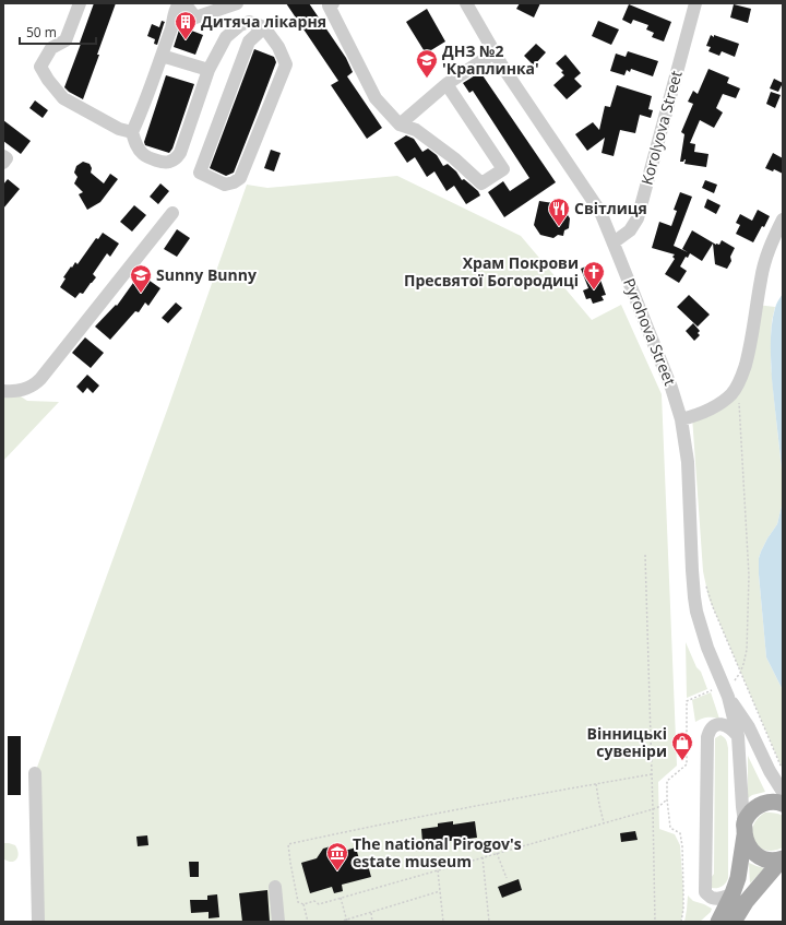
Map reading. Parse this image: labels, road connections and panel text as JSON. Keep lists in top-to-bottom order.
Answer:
{
  "streets": {
    "main road": ["Pyrohova Street"],
    "street": ["Korolyova Street"]
  },
  "crossings": [
    ["Korolyova Street", "Pyrohova Street"]
  ],
  "places": {
    "building": ["Дитяча лікарня"],
    "school or university": ["ДНЗ №2 'Краплинка'", "Sunny Bunny"],
    "restaurant": ["Світлиця"],
    "church": ["Храм Покрови Пресвятої Богородиці"],
    "shop": ["Вінницькі сувеніри"],
    "museum": ["The national Pirogov's estate museum"]
  },
  "scale_bar": "50 m"
}
